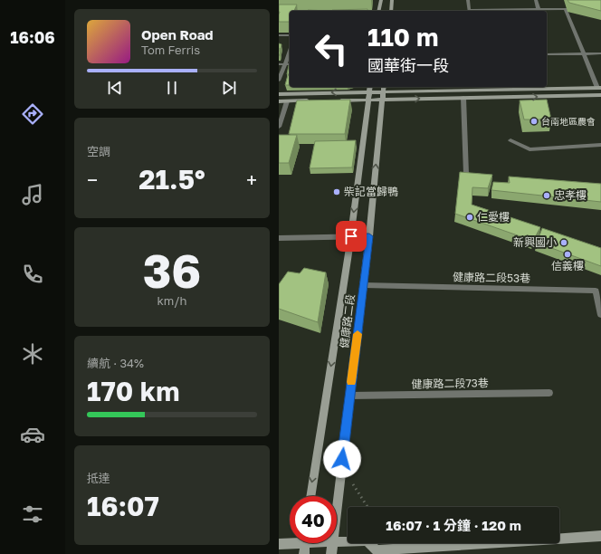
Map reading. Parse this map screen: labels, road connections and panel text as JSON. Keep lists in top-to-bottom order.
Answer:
{
  "streets": {
    "street": ["健康路二段"],
    "lane": ["健康路二段53巷", "健康路二段73巷"]
  },
  "crossings": [
    ["健康路二段53巷", "健康路二段"],
    ["健康路二段", "健康路二段73巷"]
  ],
  "places": [
    "台南地區農會",
    "柴記當歸鴨",
    "忠孝樓",
    "仁愛樓",
    "新興國小",
    "信義樓"
  ],
  "page": {
    "tabs": "16:06",
    "turn": ["110 m", "國華街一段"],
    "song": ["Open Road", "Tom Ferris"],
    "tile": [
      "空調",
      ["36", "km/h"],
      ["續航 · 34%", "170 km"],
      ["抵達", "16:07"]
    ],
    "heat": ["−", "21.5°", "+"],
    "limit": "40",
    "trip": "16:07 · 1 分鐘 · 120 m"
  }
}
